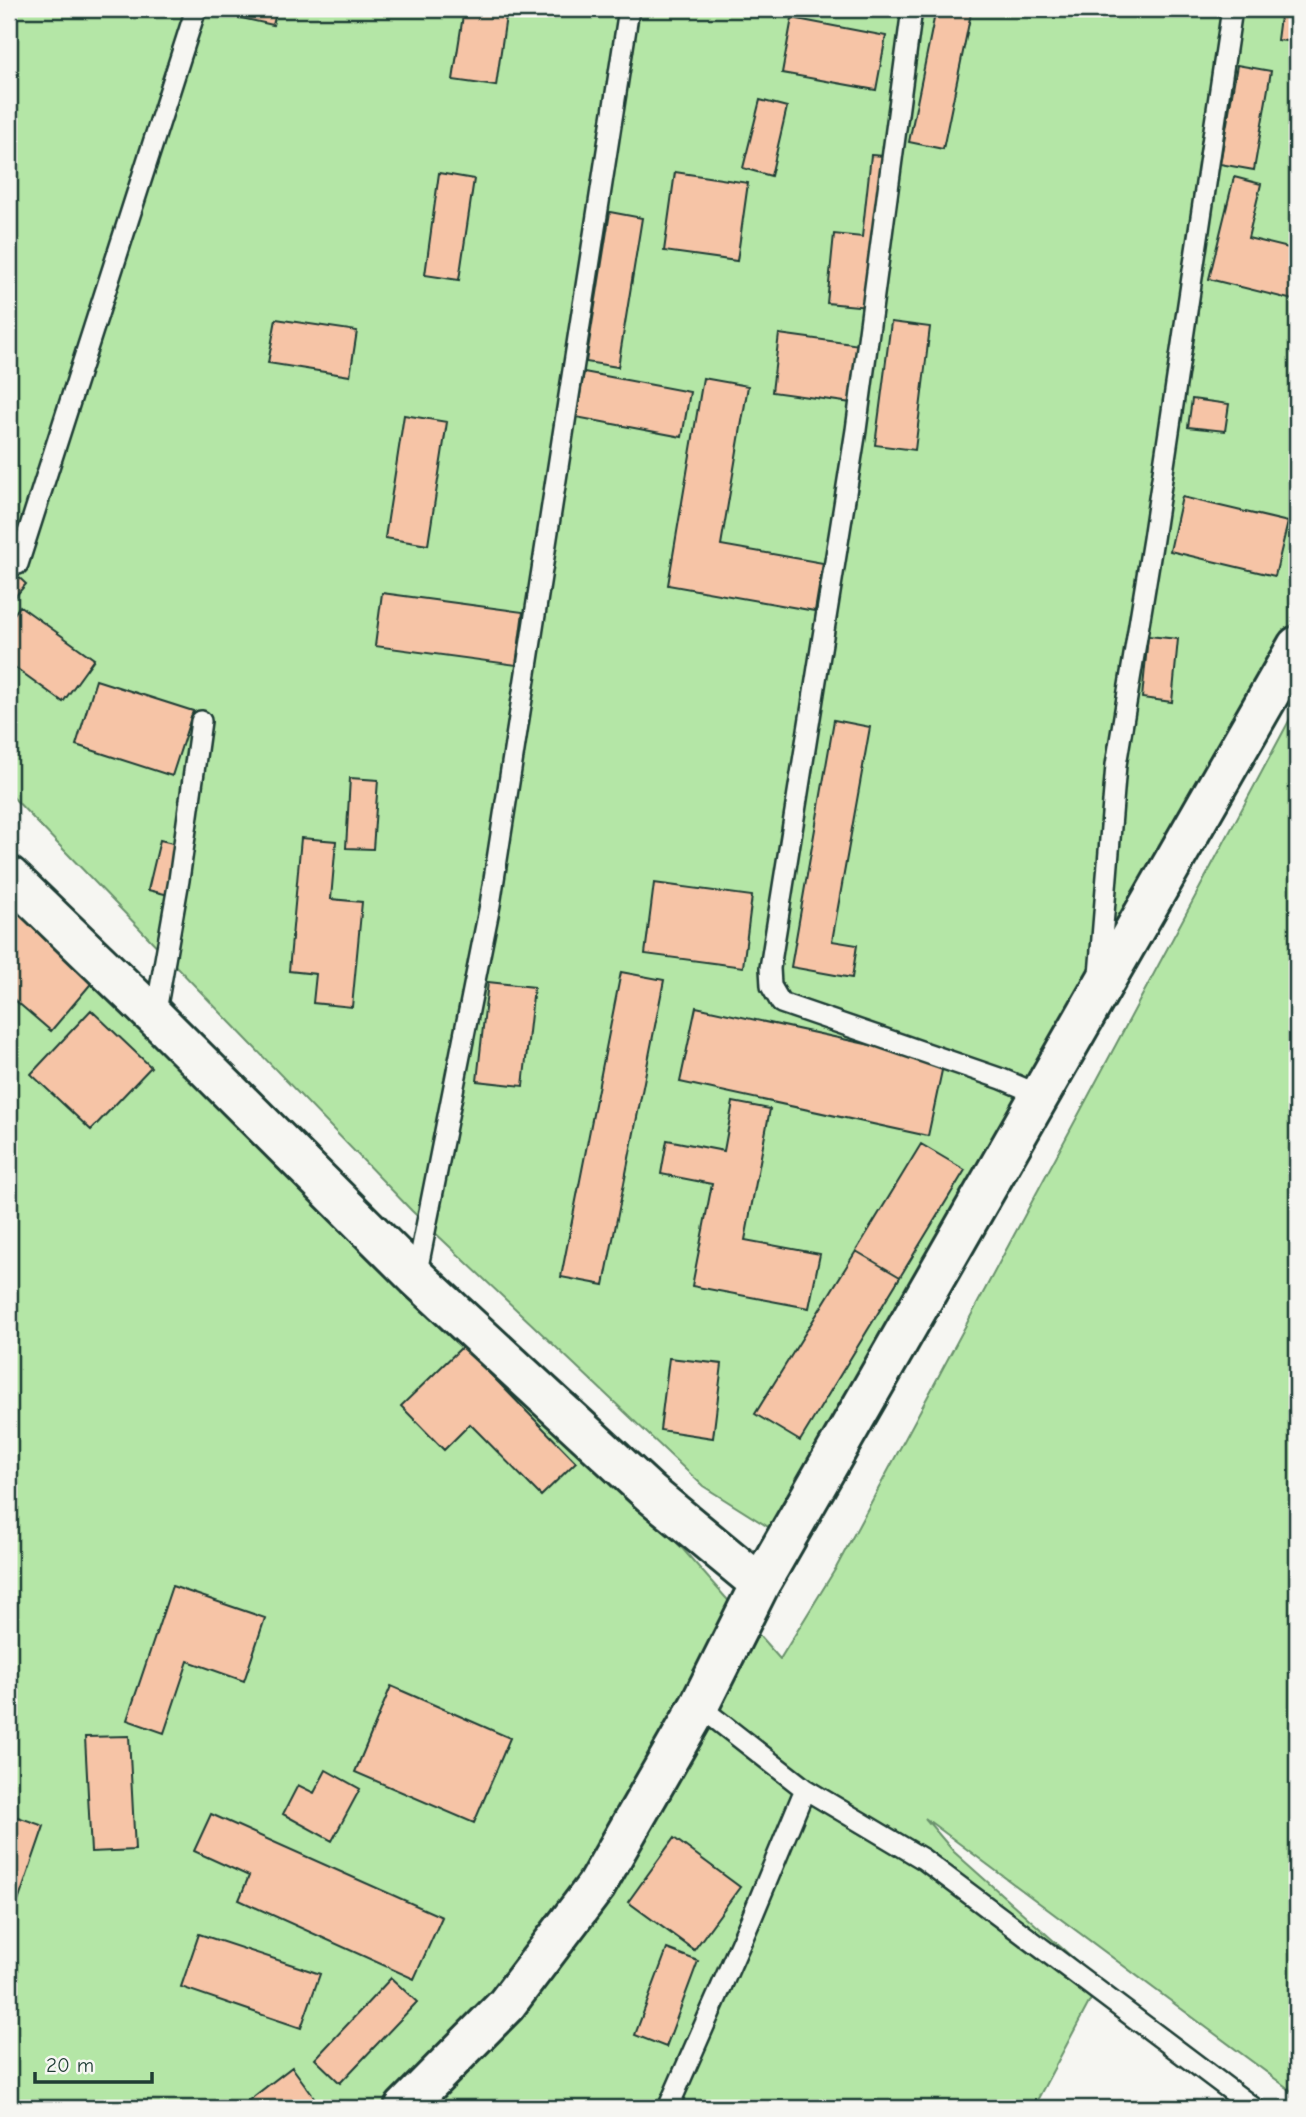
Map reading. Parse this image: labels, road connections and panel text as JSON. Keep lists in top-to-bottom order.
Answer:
{
  "scale_bar": "20 m"
}
